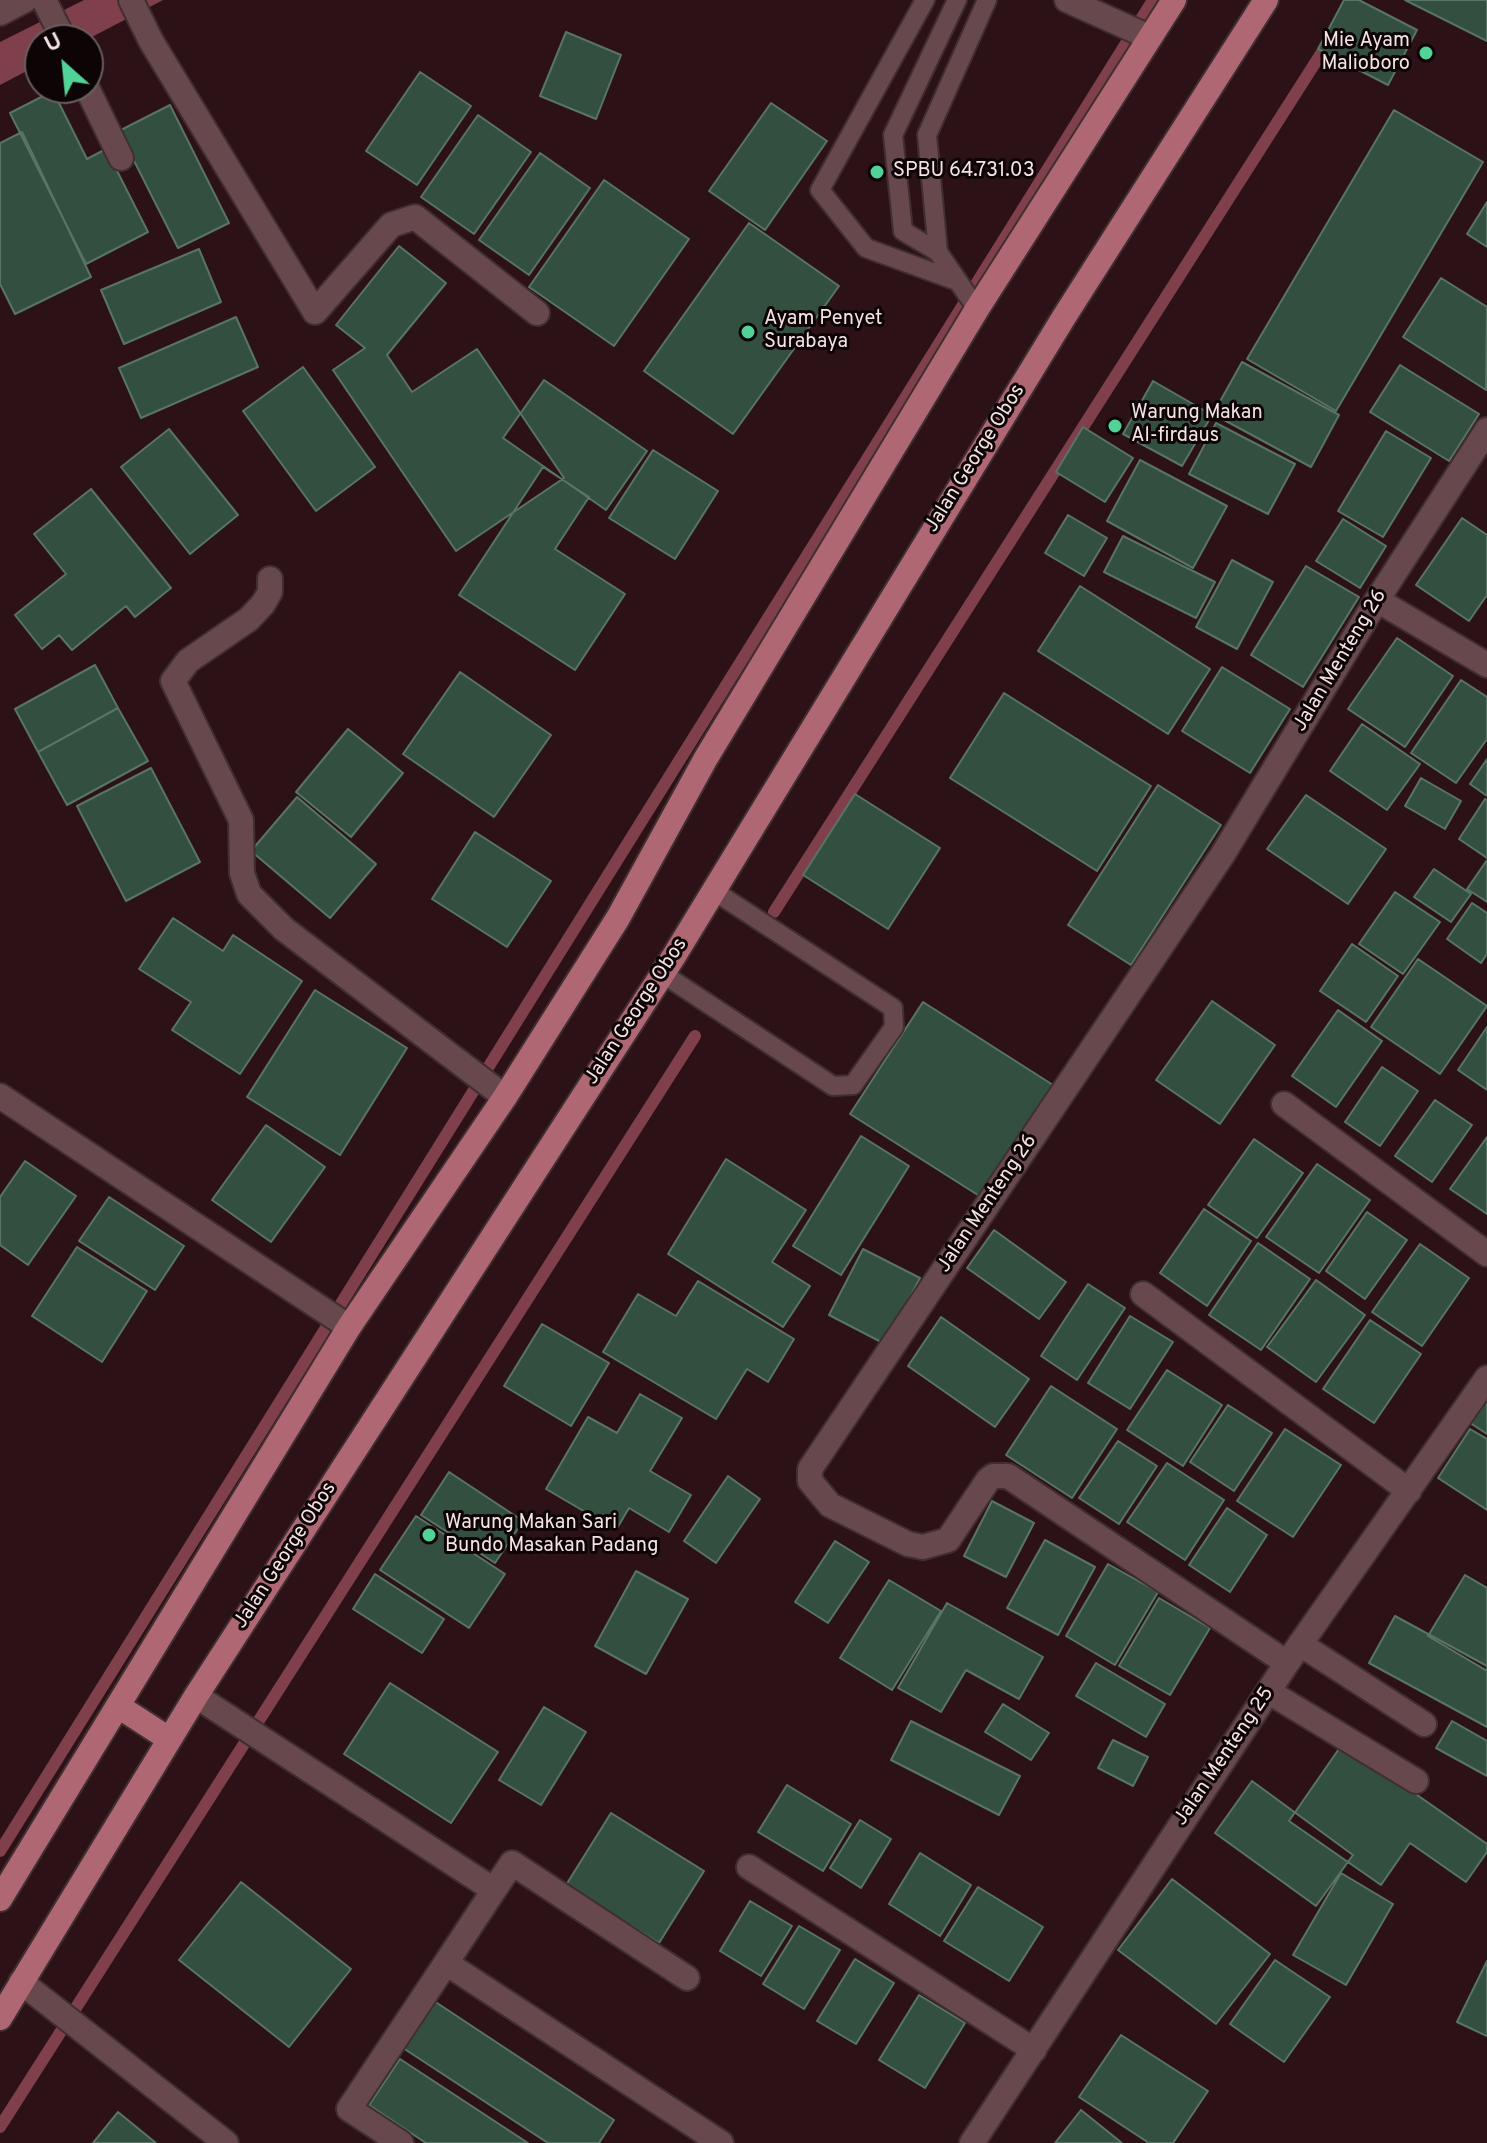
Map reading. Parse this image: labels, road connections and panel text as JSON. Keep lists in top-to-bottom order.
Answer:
{
  "streets": {
    "main road": ["Jalan George Obos"],
    "street": ["Jalan Menteng 26", "Jalan Menteng 25"]
  },
  "crossings": [
    ["Jalan Menteng 26", "Jalan Menteng 25"]
  ],
  "places": [
    "Mie Ayam Malioboro",
    "SPBU 64.731.03",
    "Ayam Penyet Surabaya",
    "Warung Makan Al-firdaus",
    "Warung Makan Sari Bundo Masakan Padang"
  ],
  "north": "top left"
}
